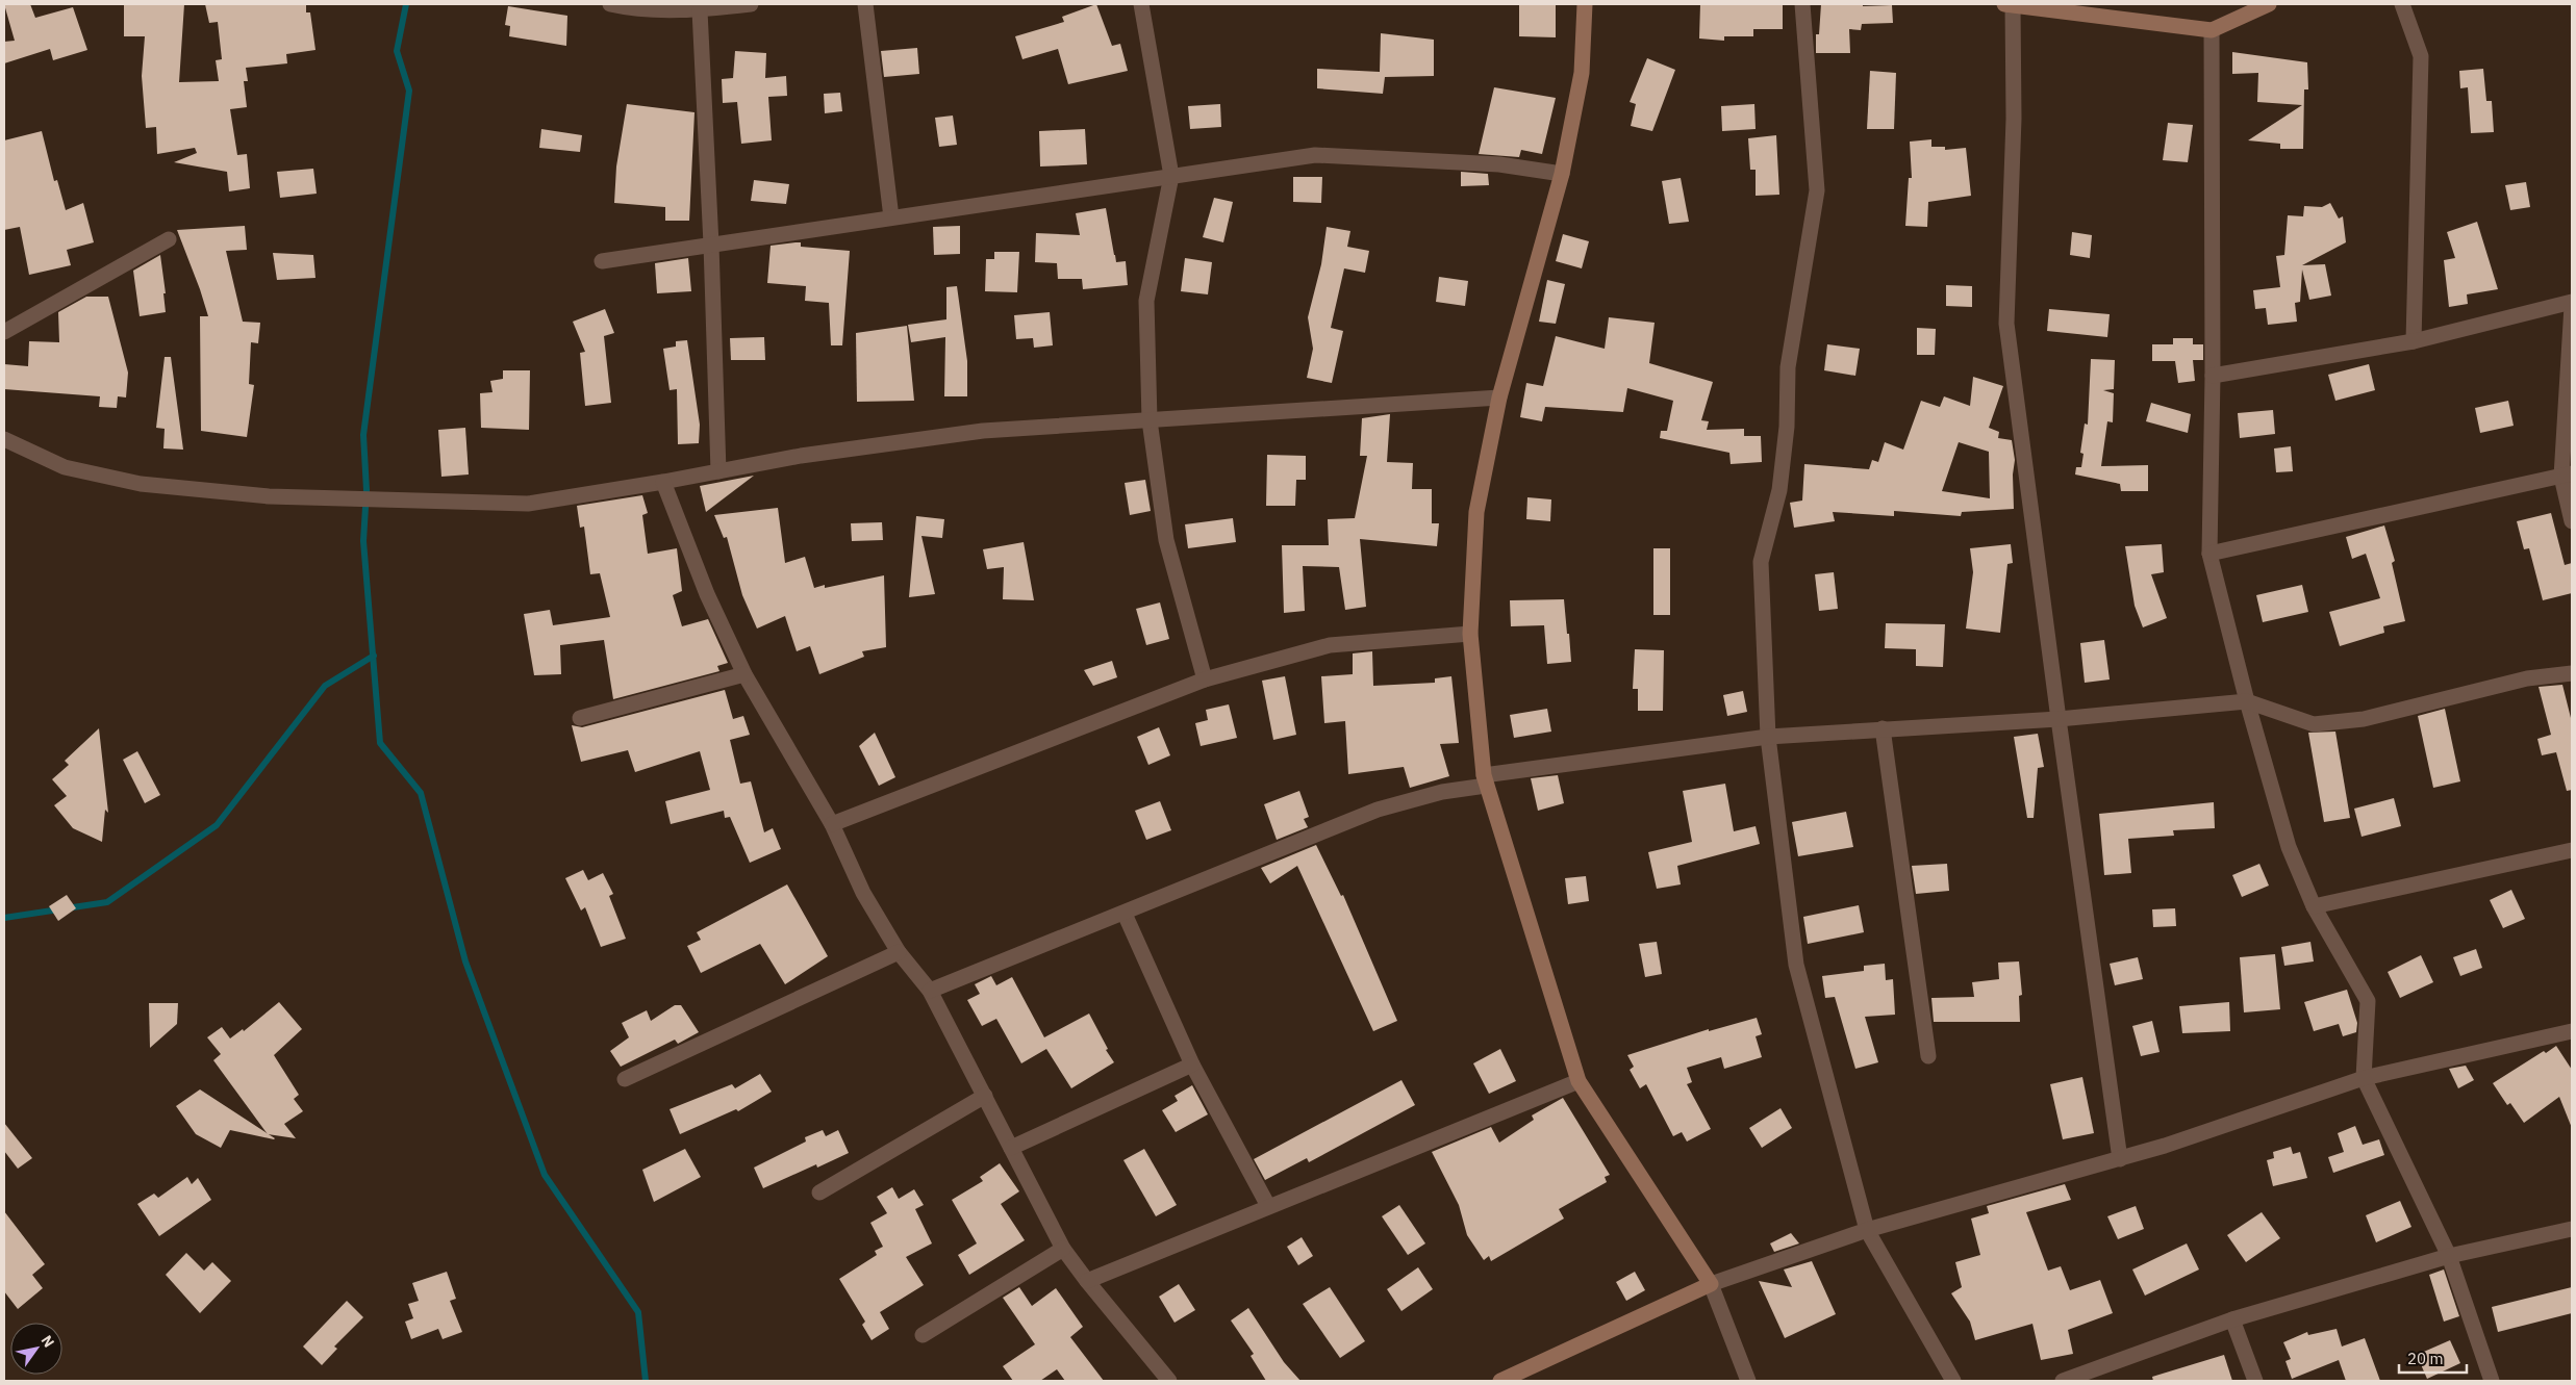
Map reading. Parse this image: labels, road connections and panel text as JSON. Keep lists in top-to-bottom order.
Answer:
{
  "scale_bar": "20 m",
  "north": "top right"
}
